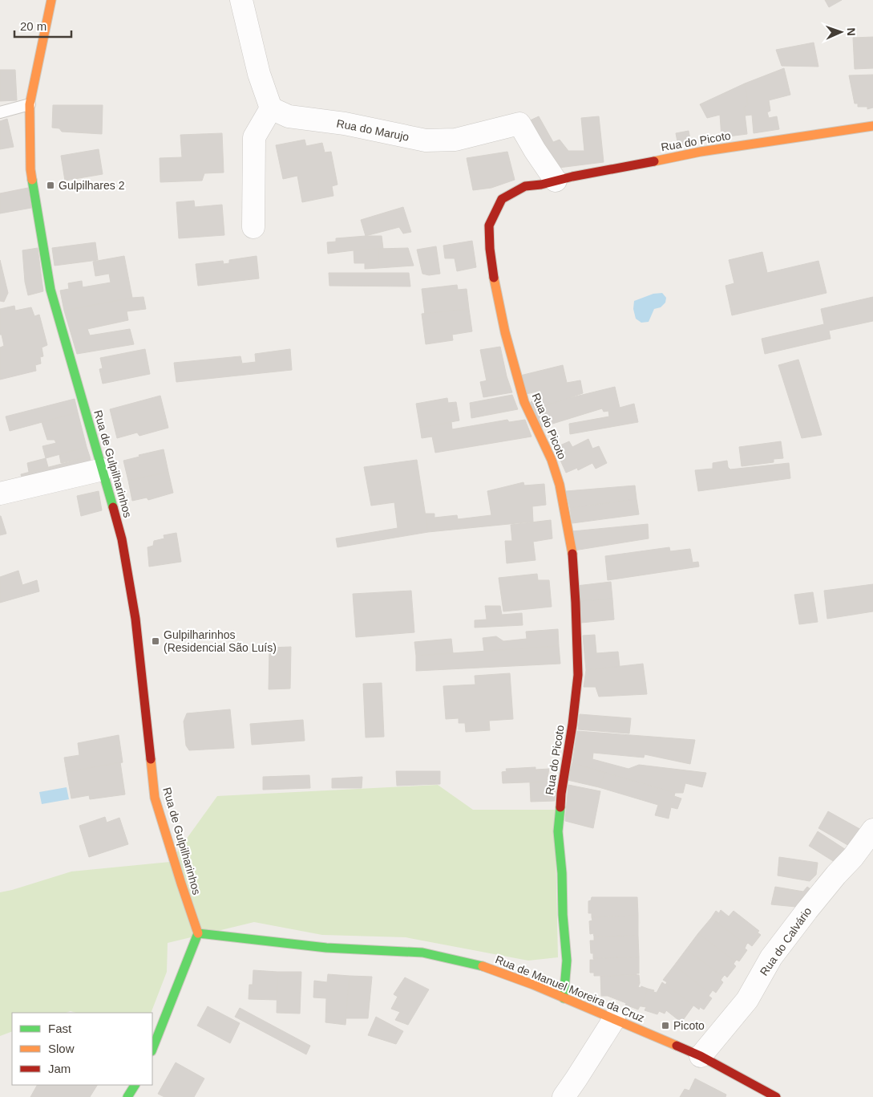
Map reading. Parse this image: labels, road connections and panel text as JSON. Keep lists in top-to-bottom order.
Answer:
{
  "streets": {
    "street": [
      "Rua do Marujo",
      "Rua do Picoto",
      "Rua de Gulpilharinhos",
      "Rua do Calvário",
      "Rua de Manuel Moreira da Cruz"
    ]
  },
  "crossings": [
    ["Rua do Marujo", "Rua do Picoto"],
    ["Rua do Picoto", "Rua de Manuel Moreira da Cruz"],
    ["Rua de Gulpilharinhos", "Rua de Manuel Moreira da Cruz"],
    ["Rua do Calvário", "Rua de Manuel Moreira da Cruz"]
  ],
  "places": {
    "transit": ["Gulpilhares 2", "Gulpilharinhos (Residencial São Luís)", "Picoto"]
  },
  "legend": ["Fast", "Slow", "Jam"],
  "scale_bar": "20 m",
  "north": "right"
}
